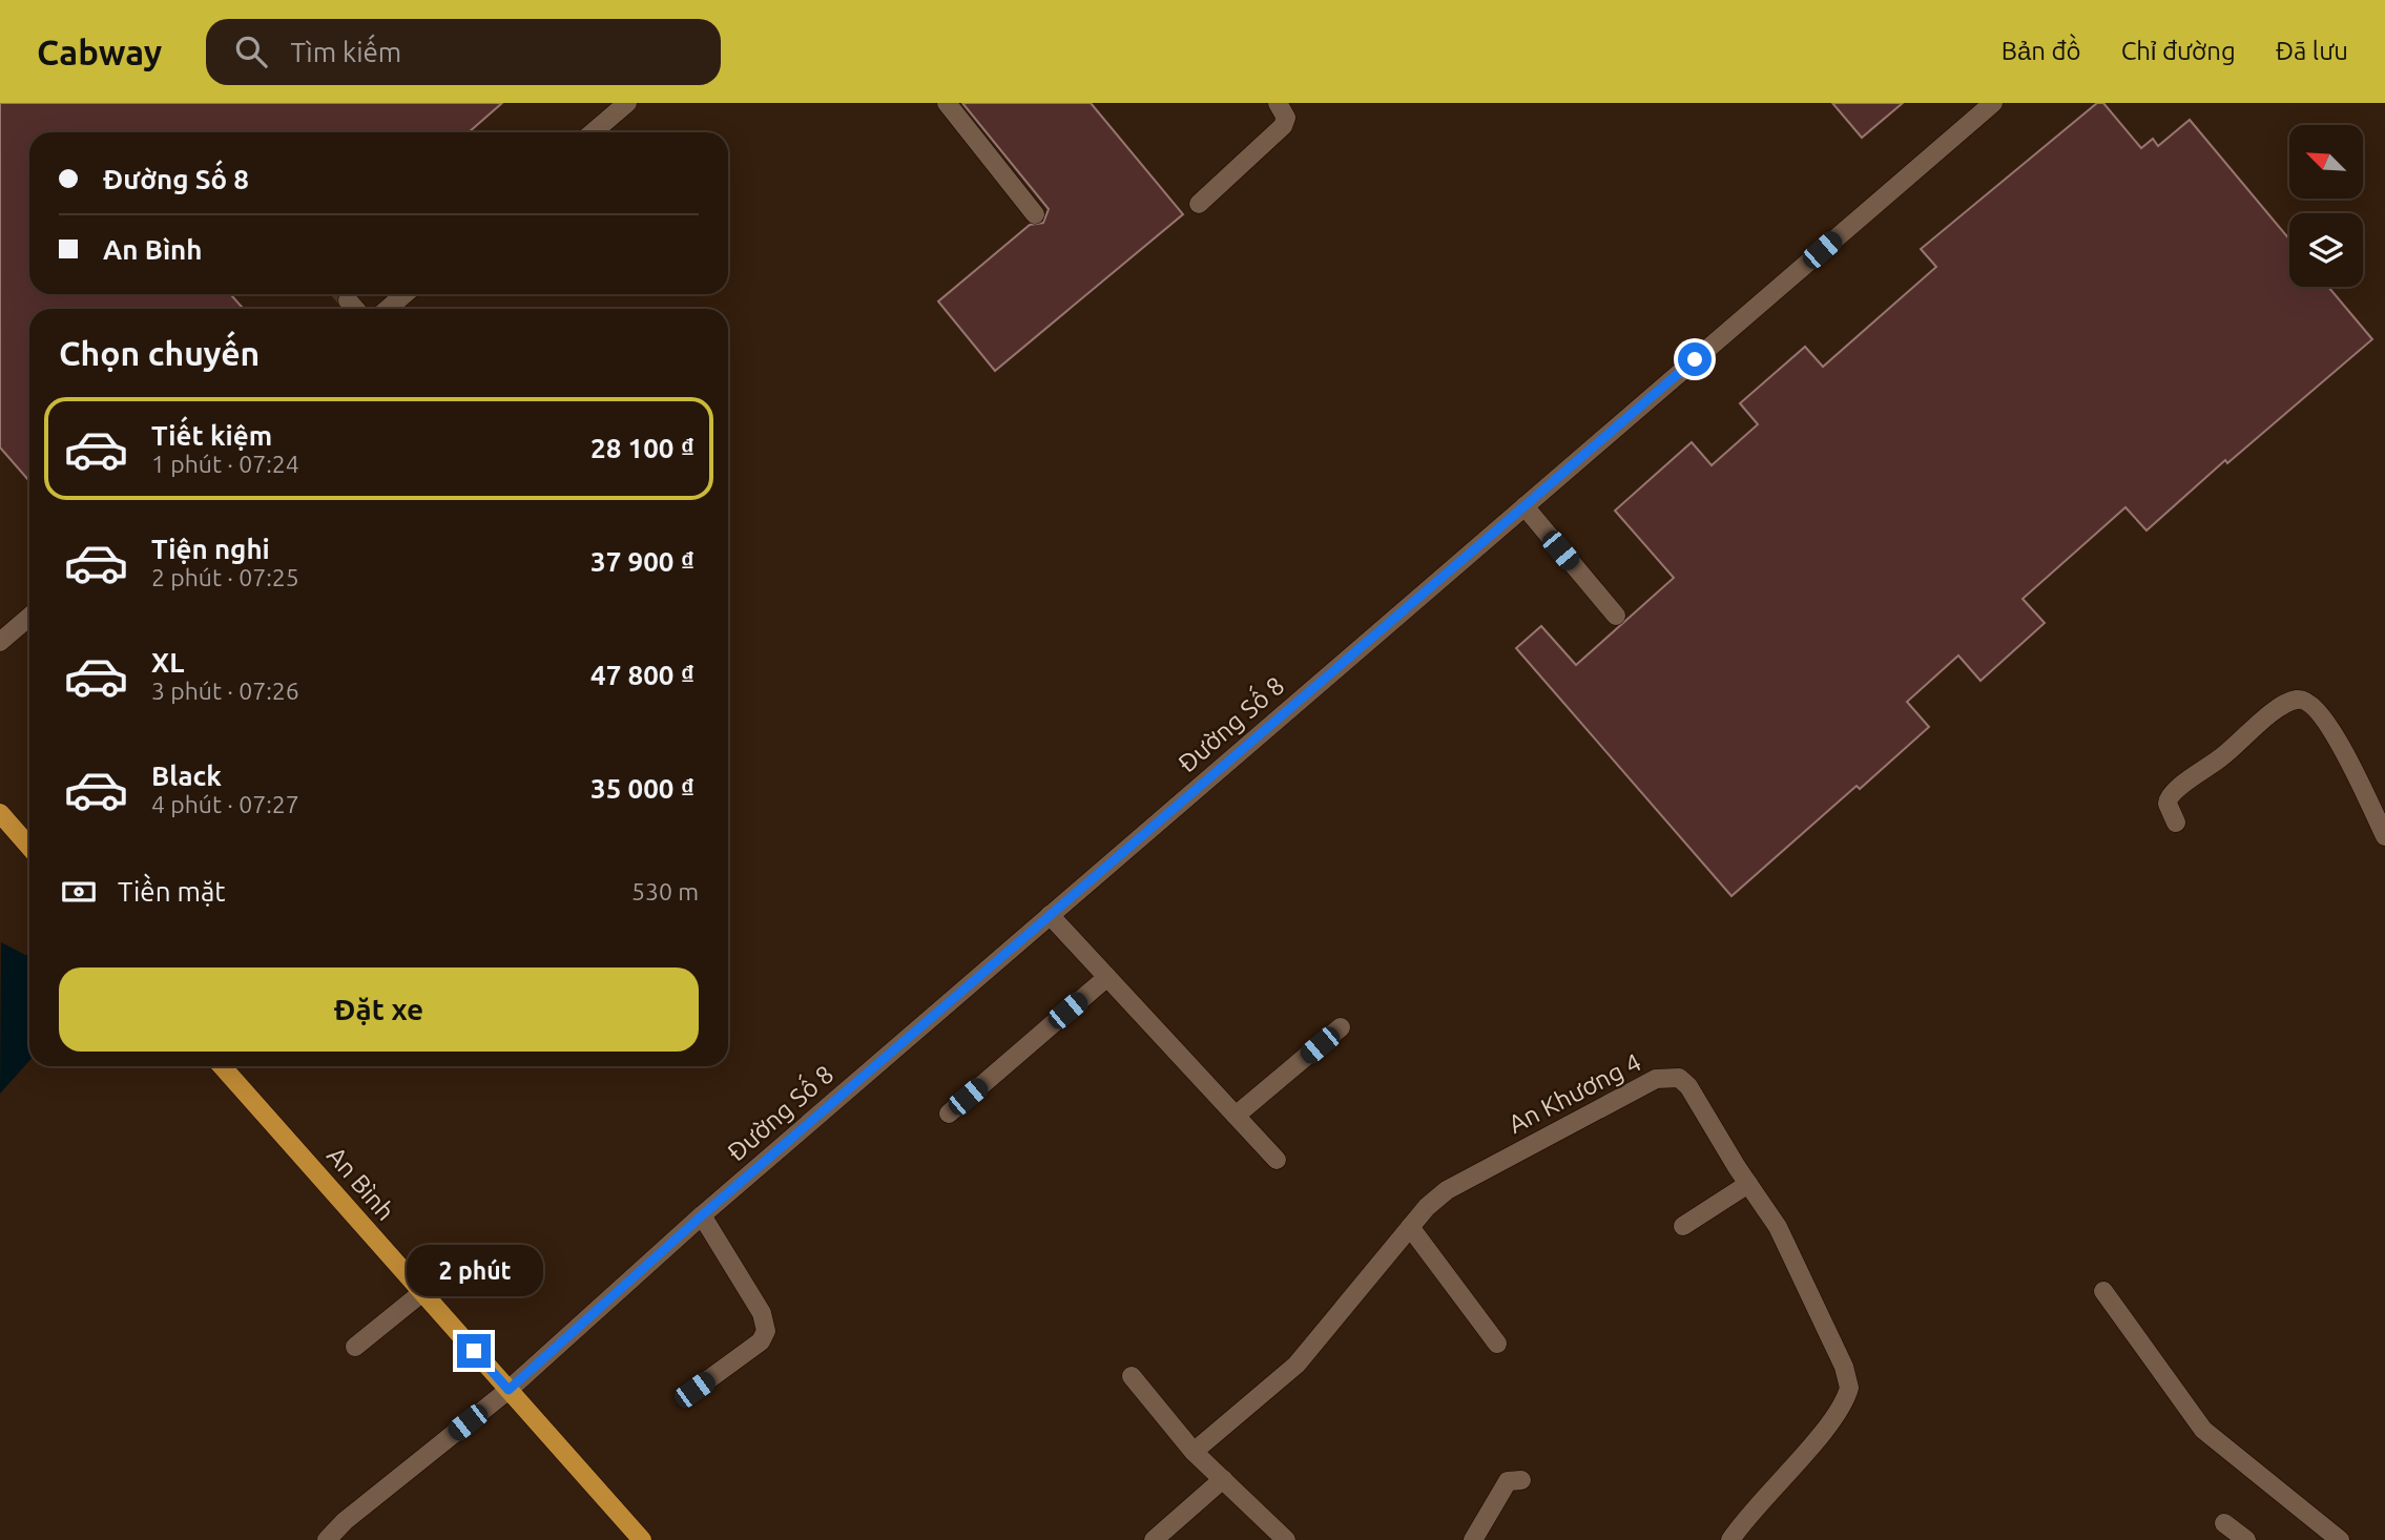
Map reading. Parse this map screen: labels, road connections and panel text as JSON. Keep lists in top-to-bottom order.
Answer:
{
  "streets": {
    "main road": ["An Bình"],
    "street": ["Đường Số 8", "An Khương 4"]
  },
  "crossings": [
    ["Đường Số 8", "An Bình"]
  ],
  "north": "top left",
  "page": {
    "header": "Cabway",
    "search": "Tìm kiếm",
    "nav": ["Bản đồ", "Chỉ đường", "Đã lưu"],
    "banner": ["Đường Số 8", "An Bình"],
    "heading": "Chọn chuyến",
    "list": [
      {
        "name": "Tiết kiệm",
        "note": "1 phút · 07:24",
        "value": "28 100 ₫"
      },
      {
        "name": "Tiện nghi",
        "note": "2 phút · 07:25",
        "value": "37 900 ₫"
      },
      {
        "name": "XL",
        "note": "3 phút · 07:26",
        "value": "47 800 ₫"
      },
      {
        "name": "Black",
        "note": "4 phút · 07:27",
        "value": "35 000 ₫"
      }
    ],
    "pay": ["Tiền mặt", "530 m"],
    "buttons": "Đặt xe",
    "bubble": "2 phút"
  }
}
